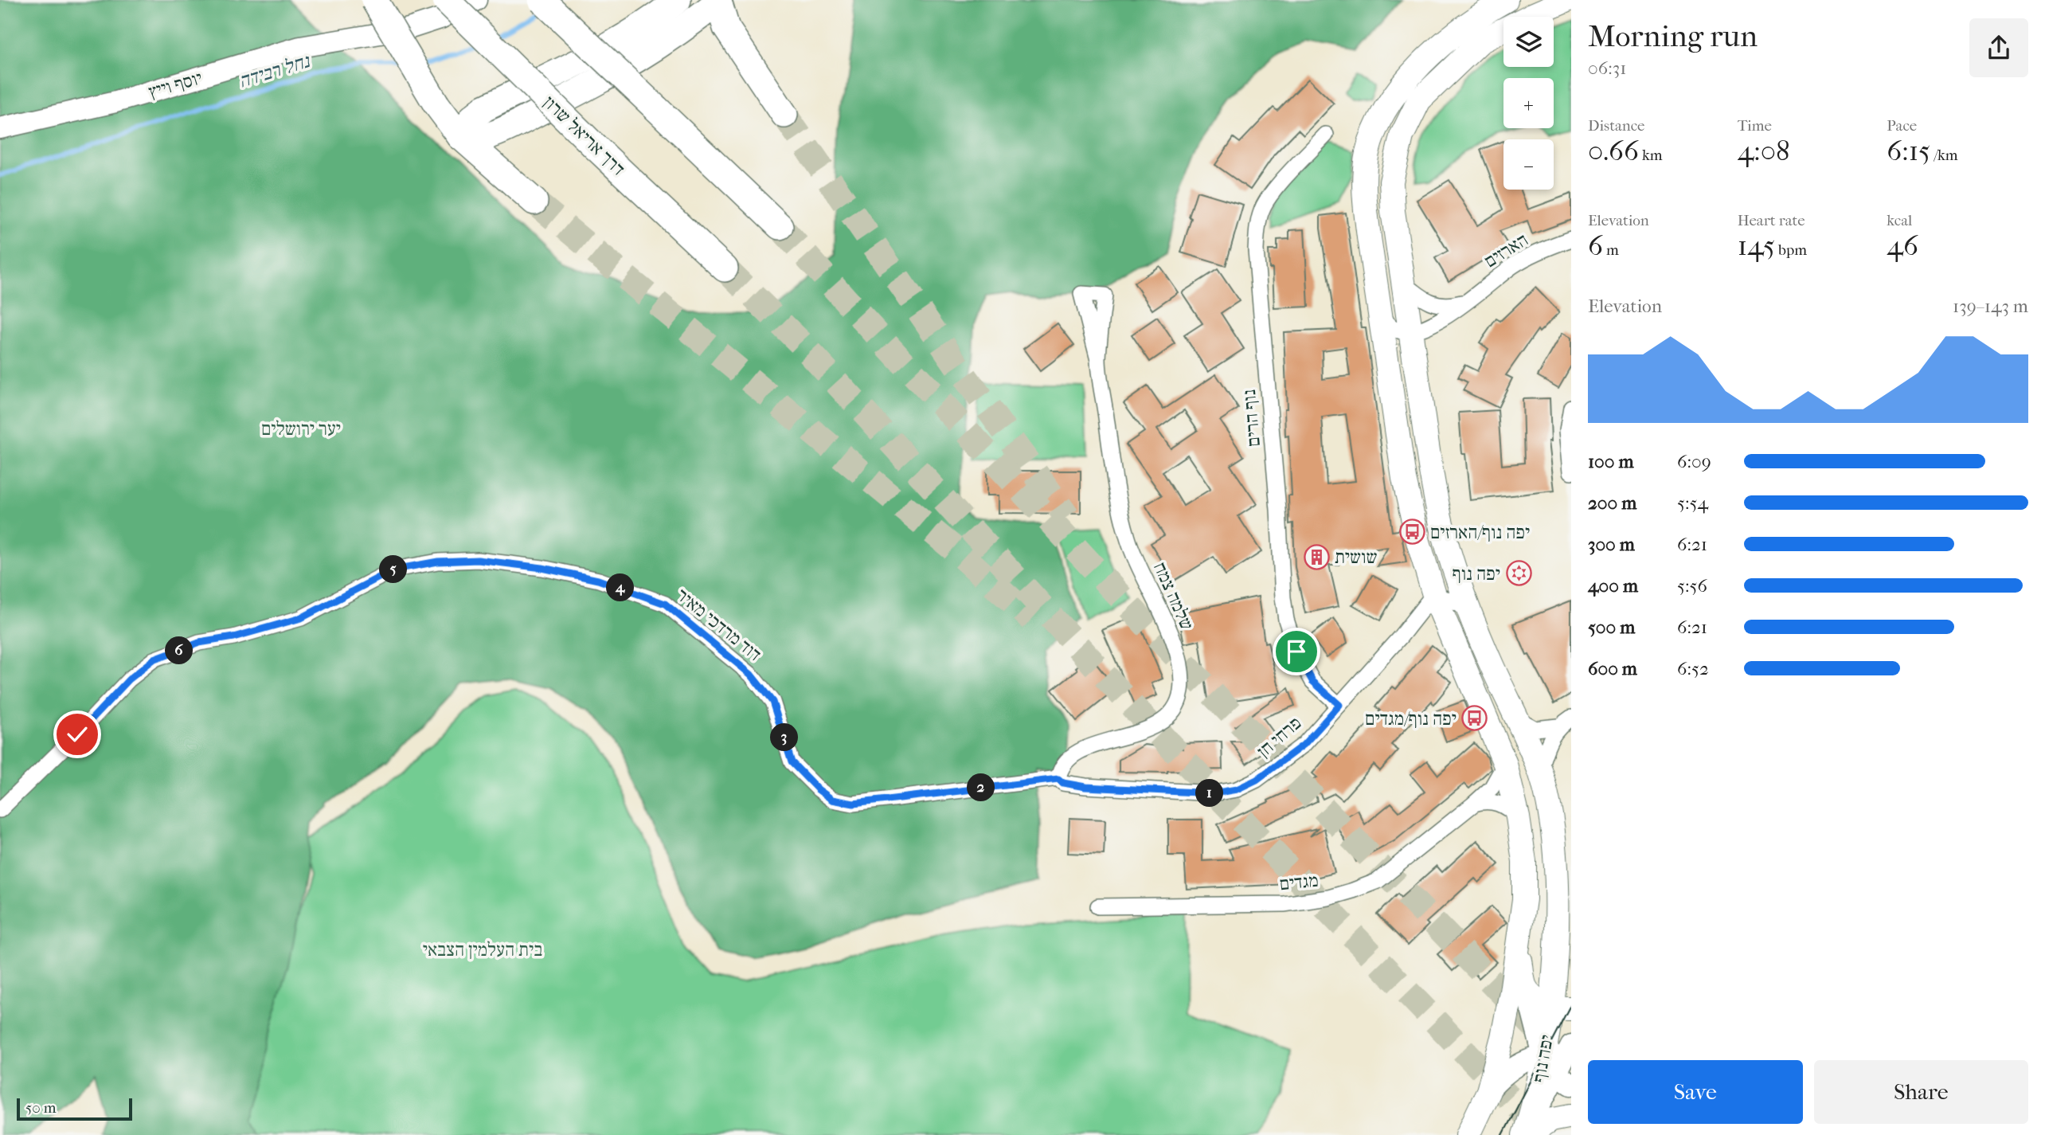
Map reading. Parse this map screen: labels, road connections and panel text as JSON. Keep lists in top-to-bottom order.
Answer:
{
  "streets": {
    "highway": ["דרך אריאל שרון"],
    "main road": ["יוסף וייץ", "יפה נוף"],
    "street": [
      "הארזים",
      "נוף הרים",
      "שלמה צמח",
      "דוד מרדכי מאיר",
      "פרחי חן",
      "מגדים"
    ]
  },
  "crossings": [
    ["הארזים", "יפה נוף"],
    ["נוף הרים", "פרחי חן"],
    ["שלמה צמח", "דוד מרדכי מאיר"],
    ["שלמה צמח", "פרחי חן"],
    ["דוד מרדכי מאיר", "פרחי חן"]
  ],
  "water": ["נחל רבידה"],
  "parks": ["יער ירושלים", "בית העלמין הצבאי"],
  "places": {
    "bus stop": ["יפה נוף/הארזים", "יפה נוף/מגדים"],
    "building": ["שושית"],
    "synagogue": ["יפה נוף"]
  },
  "scale_bar": "50 m",
  "page": {
    "heading": ["Morning run", "06:31"],
    "map_buttons": ["+", "−"],
    "stats": [
      ["Distance", "0.66 km"],
      ["Time", "4:08"],
      ["Pace", "6:15 /km"],
      ["Elevation", "6 m"],
      ["Heart rate", "145 bpm"],
      ["kcal", "46"]
    ],
    "chart": ["Elevation", "139–143 m"],
    "list": [
      {
        "name": "100 m",
        "note": "6:09"
      },
      {
        "name": "200 m",
        "note": "5:54"
      },
      {
        "name": "300 m",
        "note": "6:21"
      },
      {
        "name": "400 m",
        "note": "5:56"
      },
      {
        "name": "500 m",
        "note": "6:21"
      },
      {
        "name": "600 m",
        "note": "6:52"
      }
    ],
    "pins": [
      "5",
      "4",
      "6",
      "3",
      "2",
      "1"
    ],
    "buttons": ["Save", "Share"],
    "scale": "50 m"
  }
}
